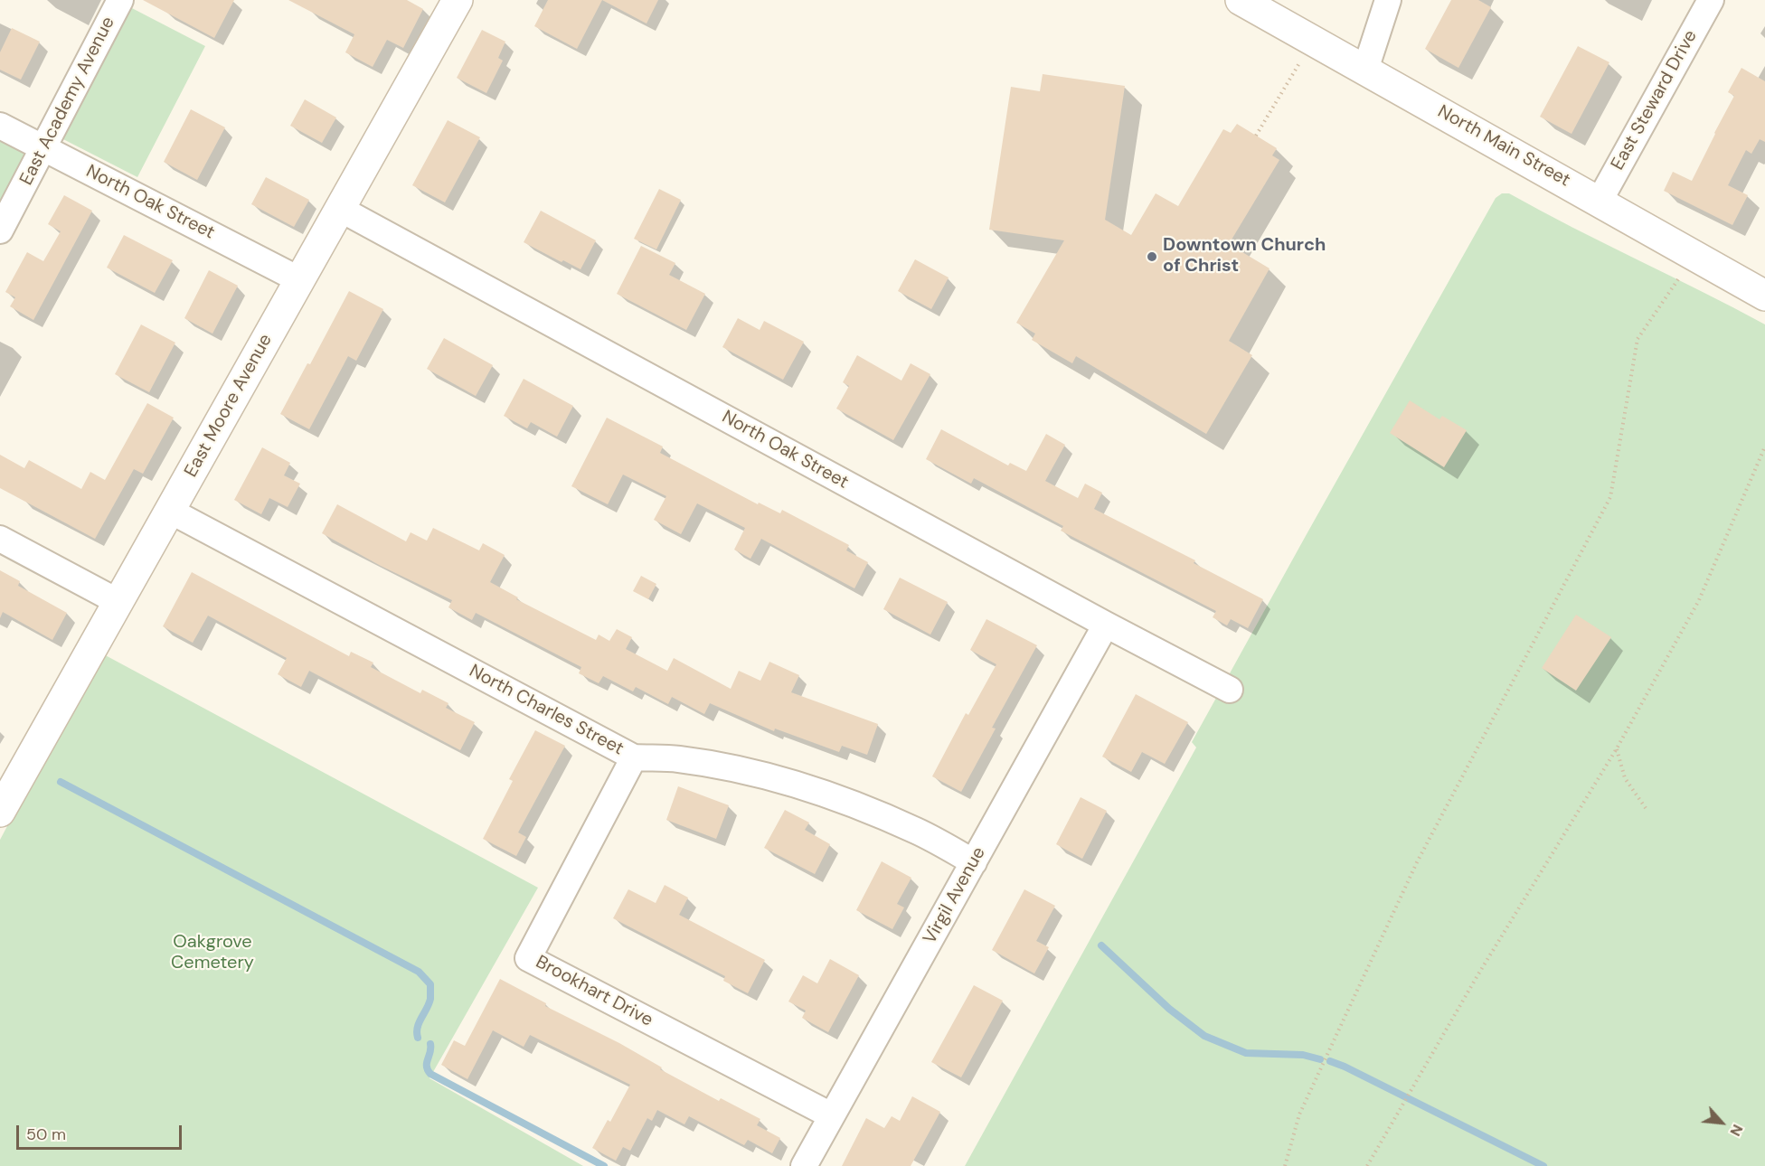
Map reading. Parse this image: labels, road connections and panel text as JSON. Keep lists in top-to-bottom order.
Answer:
{
  "streets": {
    "street": [
      "East Steward Drive",
      "East Academy Avenue",
      "North Main Street",
      "North Oak Street",
      "East Moore Avenue",
      "North Charles Street",
      "Virgil Avenue",
      "Brookhart Drive"
    ]
  },
  "crossings": [
    ["East Steward Drive", "North Main Street"],
    ["East Academy Avenue", "North Oak Street"],
    ["North Oak Street", "East Moore Avenue"],
    ["North Oak Street", "Virgil Avenue"],
    ["East Moore Avenue", "North Charles Street"],
    ["North Charles Street", "Virgil Avenue"],
    ["North Charles Street", "Brookhart Drive"],
    ["Virgil Avenue", "Brookhart Drive"]
  ],
  "parks": ["Oakgrove Cemetery"],
  "places": ["Downtown Church of Christ"],
  "scale_bar": "50 m",
  "north": "bottom right"
}
